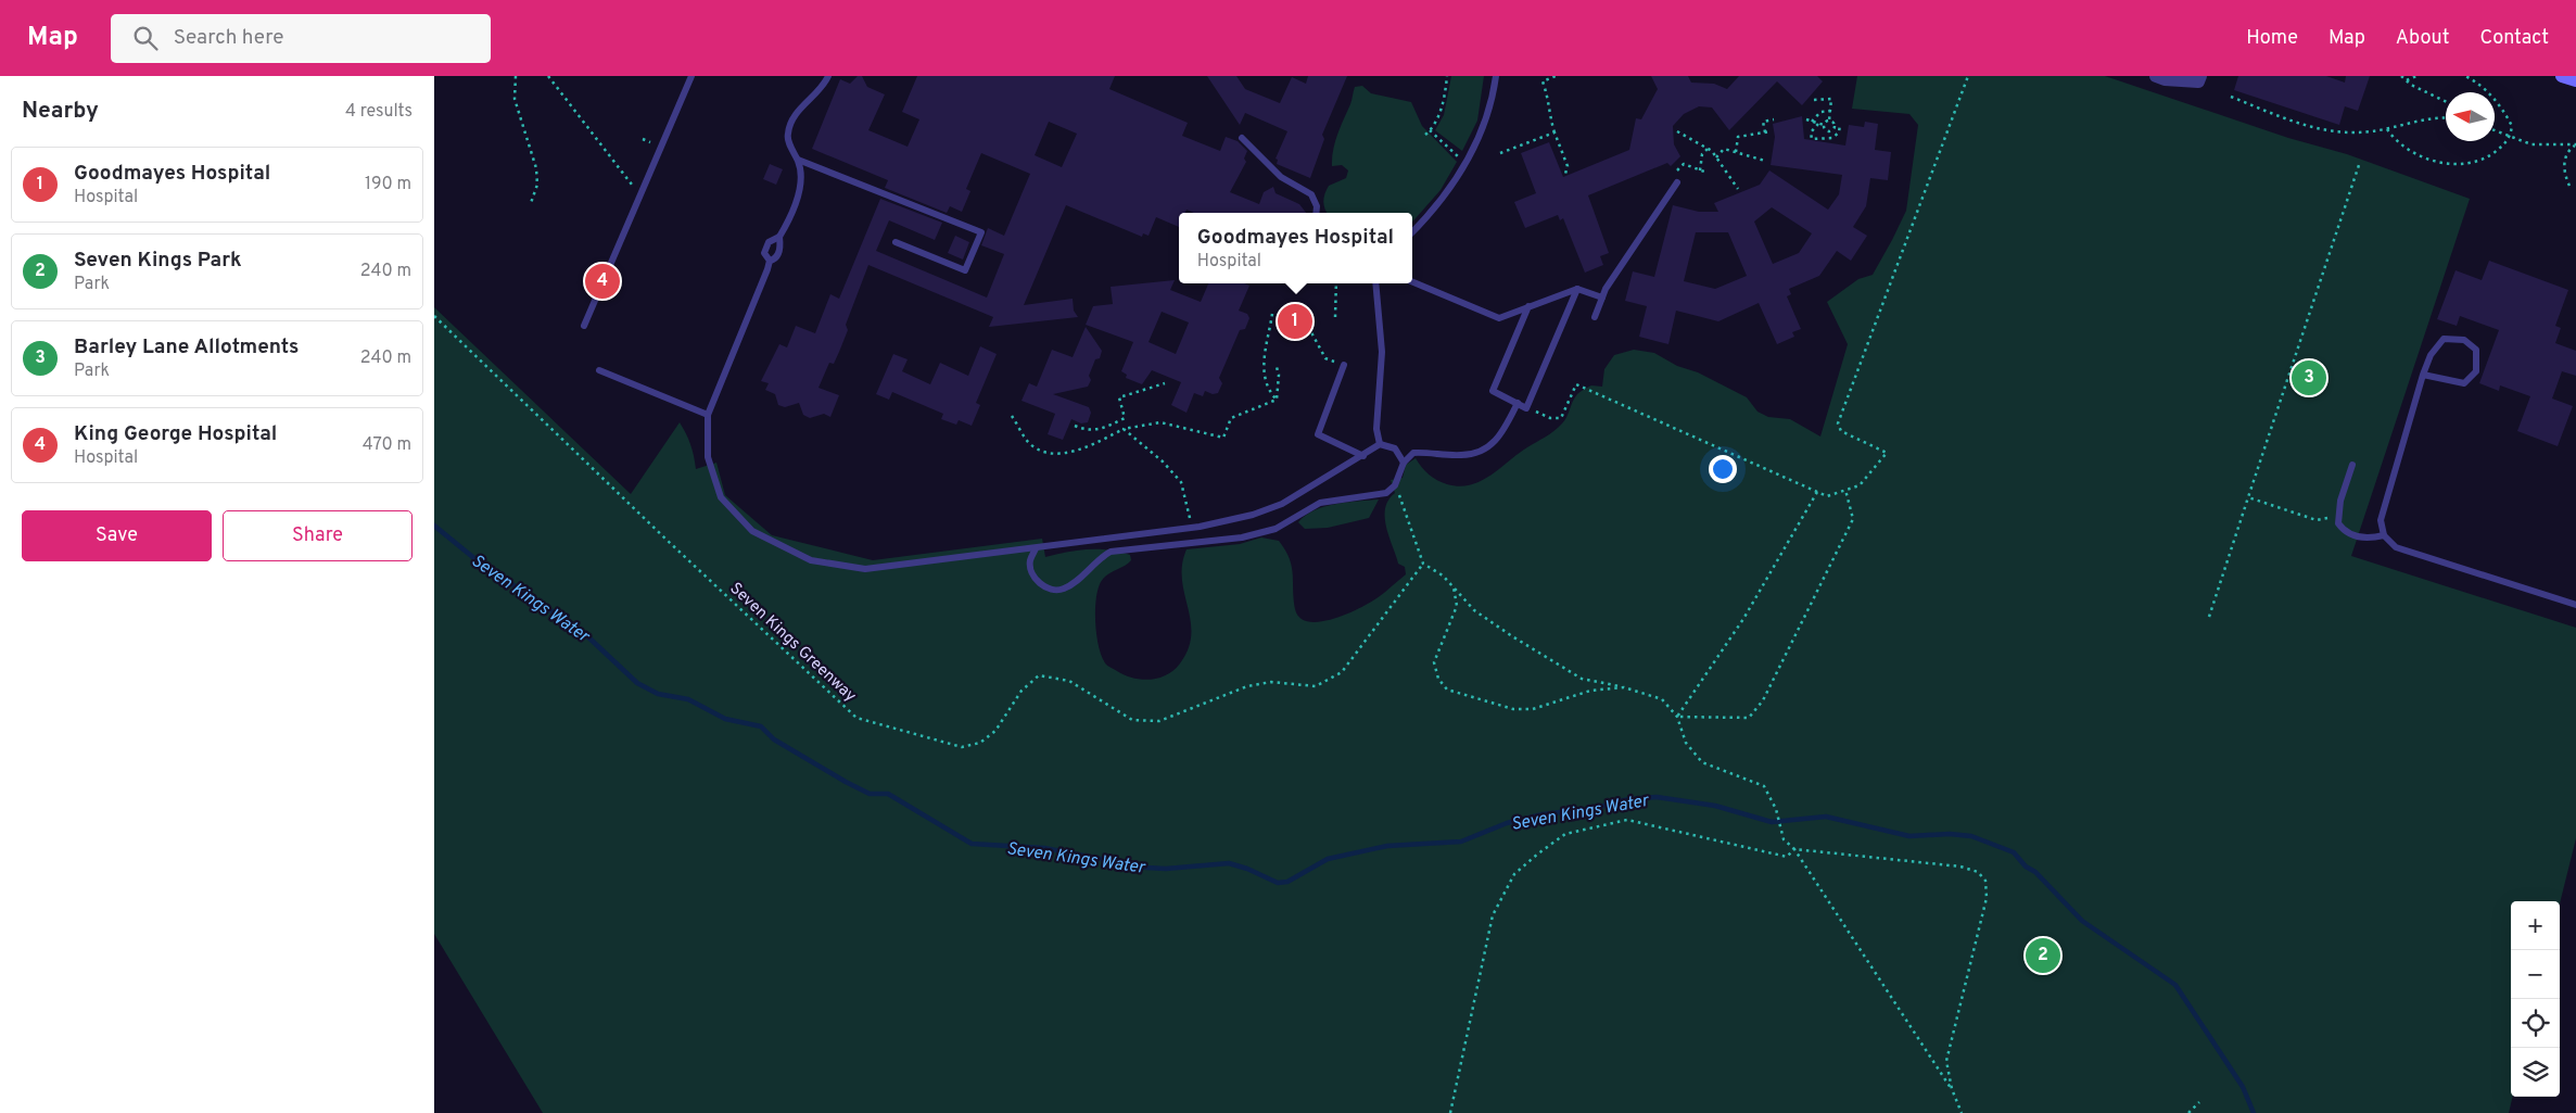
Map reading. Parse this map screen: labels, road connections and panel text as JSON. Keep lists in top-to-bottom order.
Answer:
{
  "streets": {
    "path": ["Seven Kings Greenway"]
  },
  "water": ["Seven Kings Water"],
  "north": "left",
  "page": {
    "header": "Map",
    "search": "Search here",
    "nav": [
      "Home",
      "Map",
      "About",
      "Contact"
    ],
    "heading": ["Nearby", "4 results"],
    "list": [
      {
        "mark": "1",
        "name": "Goodmayes Hospital",
        "note": "Hospital",
        "value": "190 m"
      },
      {
        "mark": "2",
        "name": "Seven Kings Park",
        "note": "Park",
        "value": "240 m"
      },
      {
        "mark": "3",
        "name": "Barley Lane Allotments",
        "note": "Park",
        "value": "240 m"
      },
      {
        "mark": "4",
        "name": "King George Hospital",
        "note": "Hospital",
        "value": "470 m"
      }
    ],
    "popup": ["Goodmayes Hospital", "Hospital"],
    "pins": [
      "4",
      "1",
      "3",
      "2"
    ],
    "buttons": ["Save", "Share"],
    "map_buttons": ["+", "−"]
  }
}
